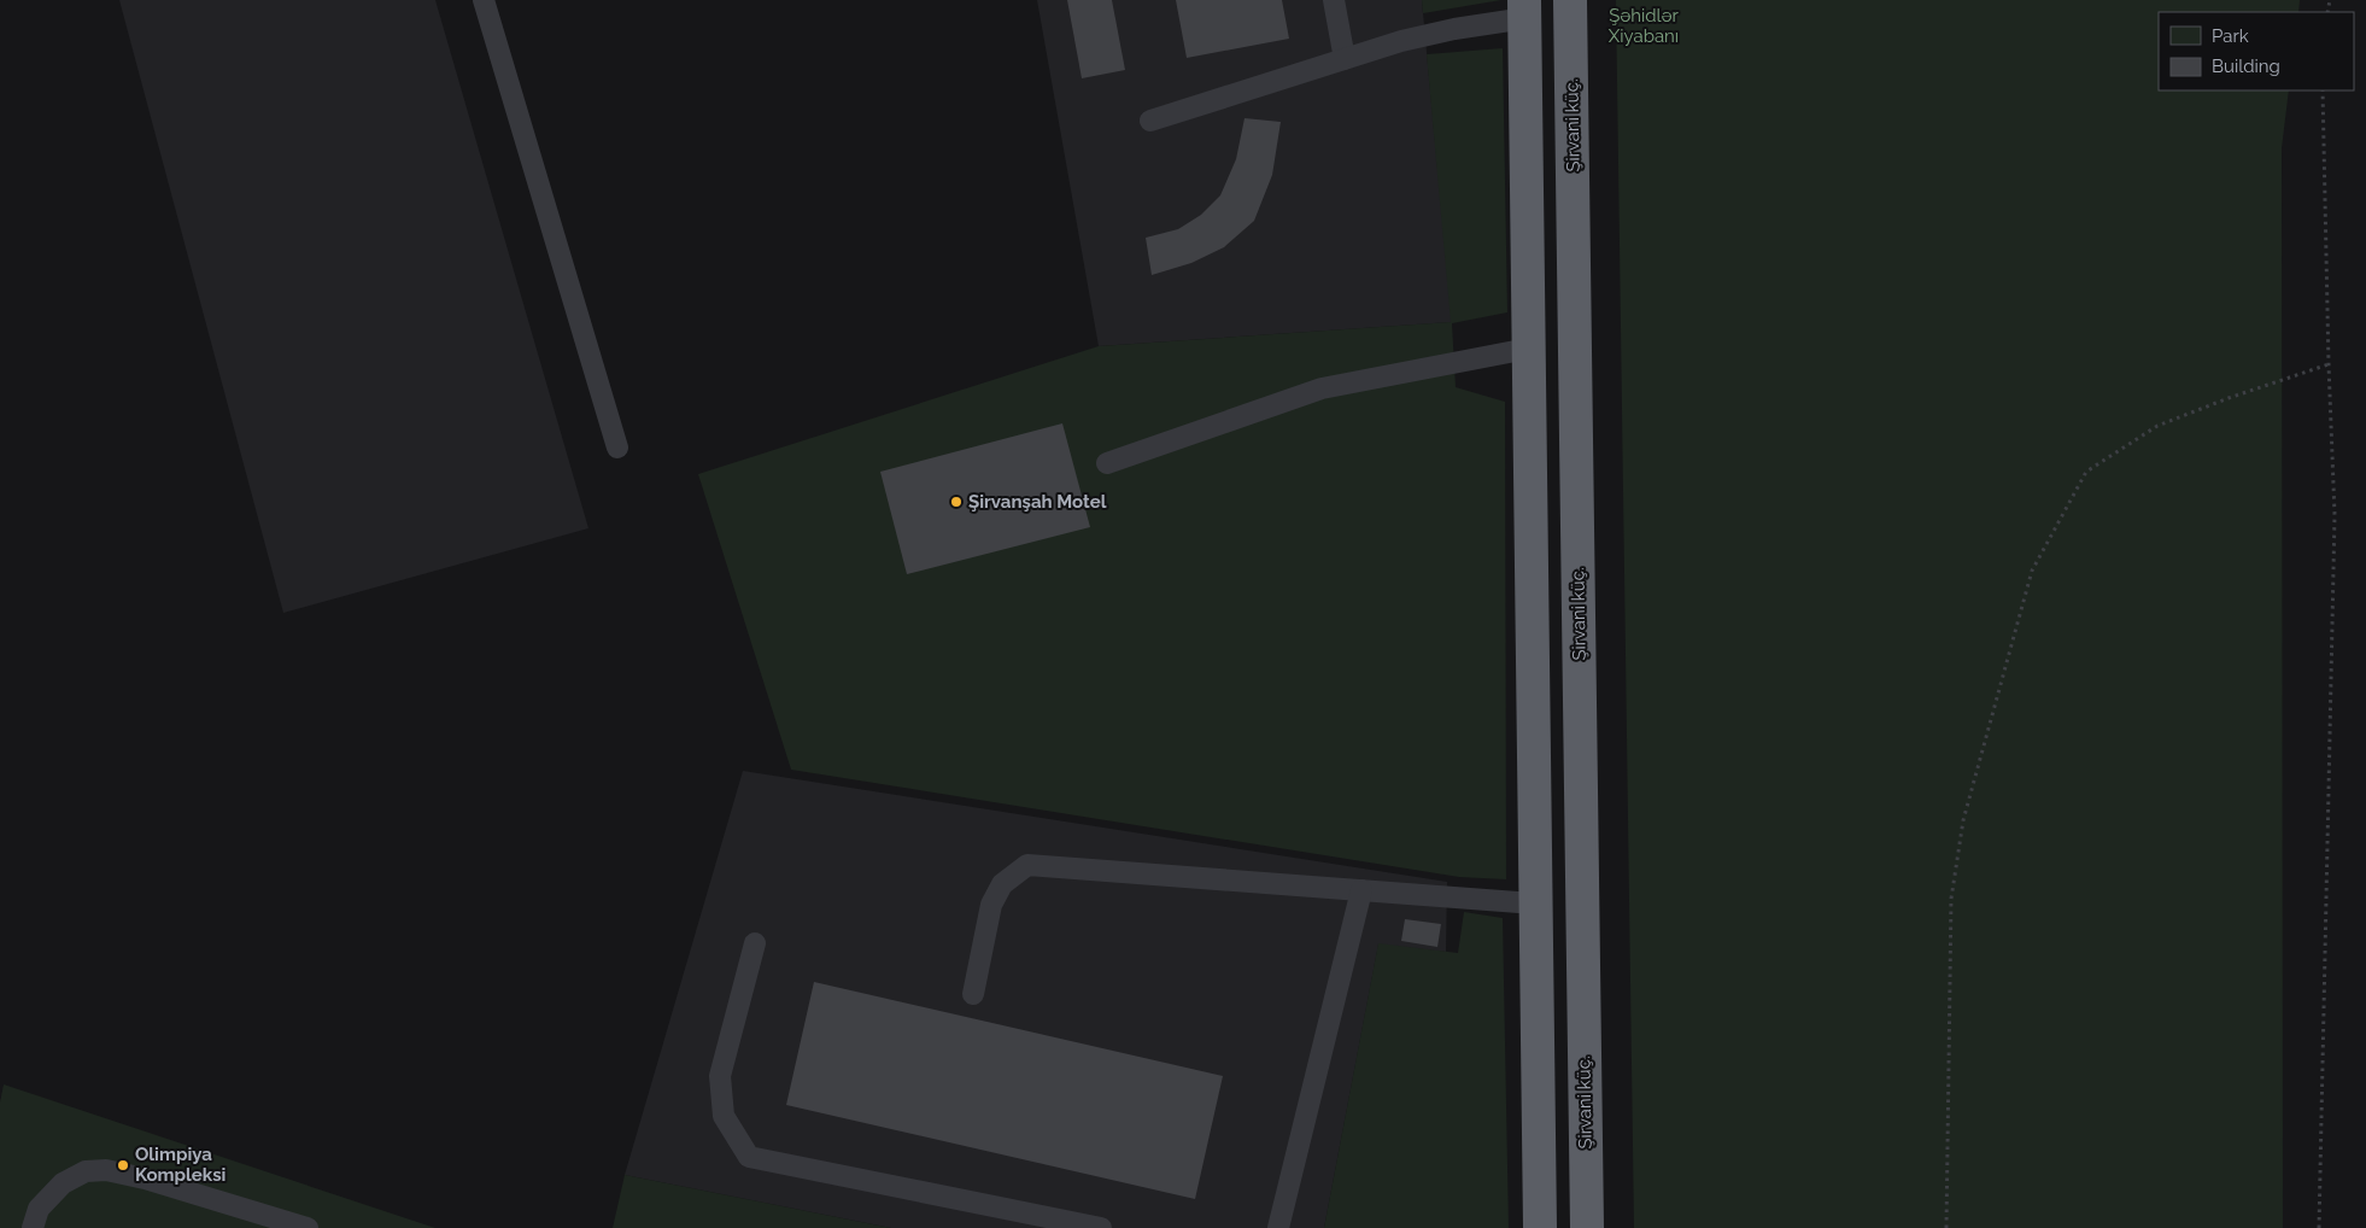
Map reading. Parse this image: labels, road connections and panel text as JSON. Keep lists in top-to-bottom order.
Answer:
{
  "streets": {
    "highway": ["Şirvani küç."]
  },
  "parks": ["Şəhidlər Xiyabanı"],
  "places": ["Şirvanşah Motel", "Olimpiya Kompleksi"],
  "legend": ["Park", "Building"]
}
